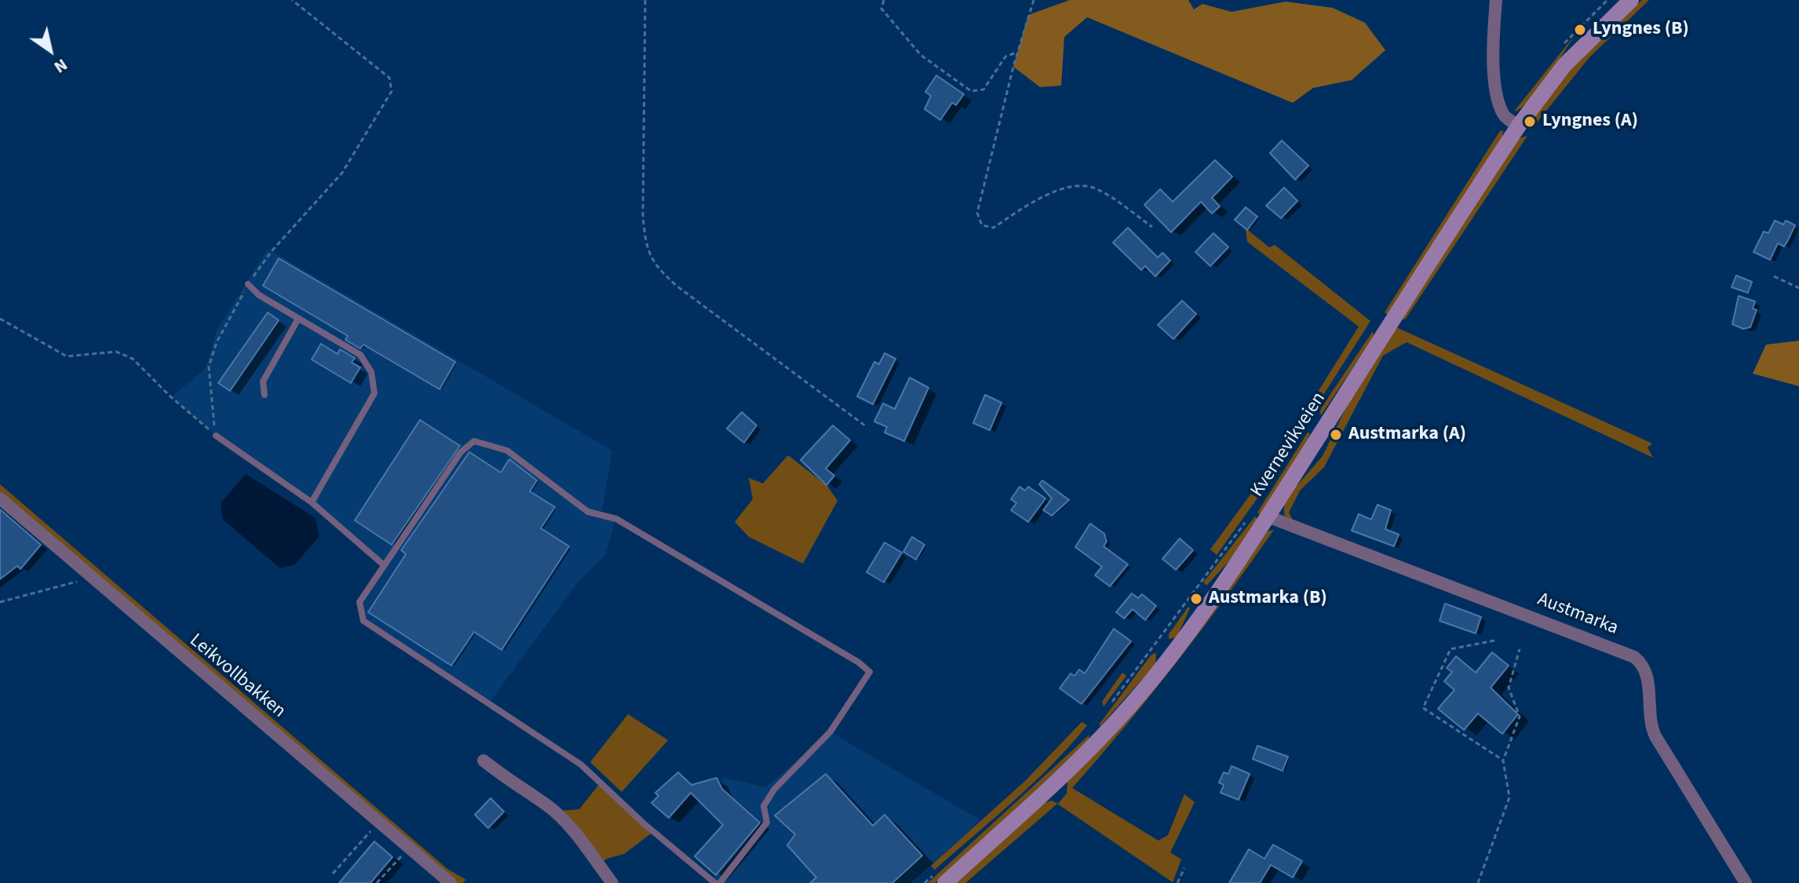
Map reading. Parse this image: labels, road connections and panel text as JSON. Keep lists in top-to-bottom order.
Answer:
{
  "streets": {
    "main road": ["Kvernevikveien"],
    "street": ["Austmarka", "Leikvollbakken"]
  },
  "crossings": [
    ["Kvernevikveien", "Austmarka"]
  ],
  "places": [
    "Lyngnes (B)",
    "Lyngnes (A)",
    "Austmarka (A)",
    "Austmarka (B)"
  ],
  "north": "bottom right"
}
